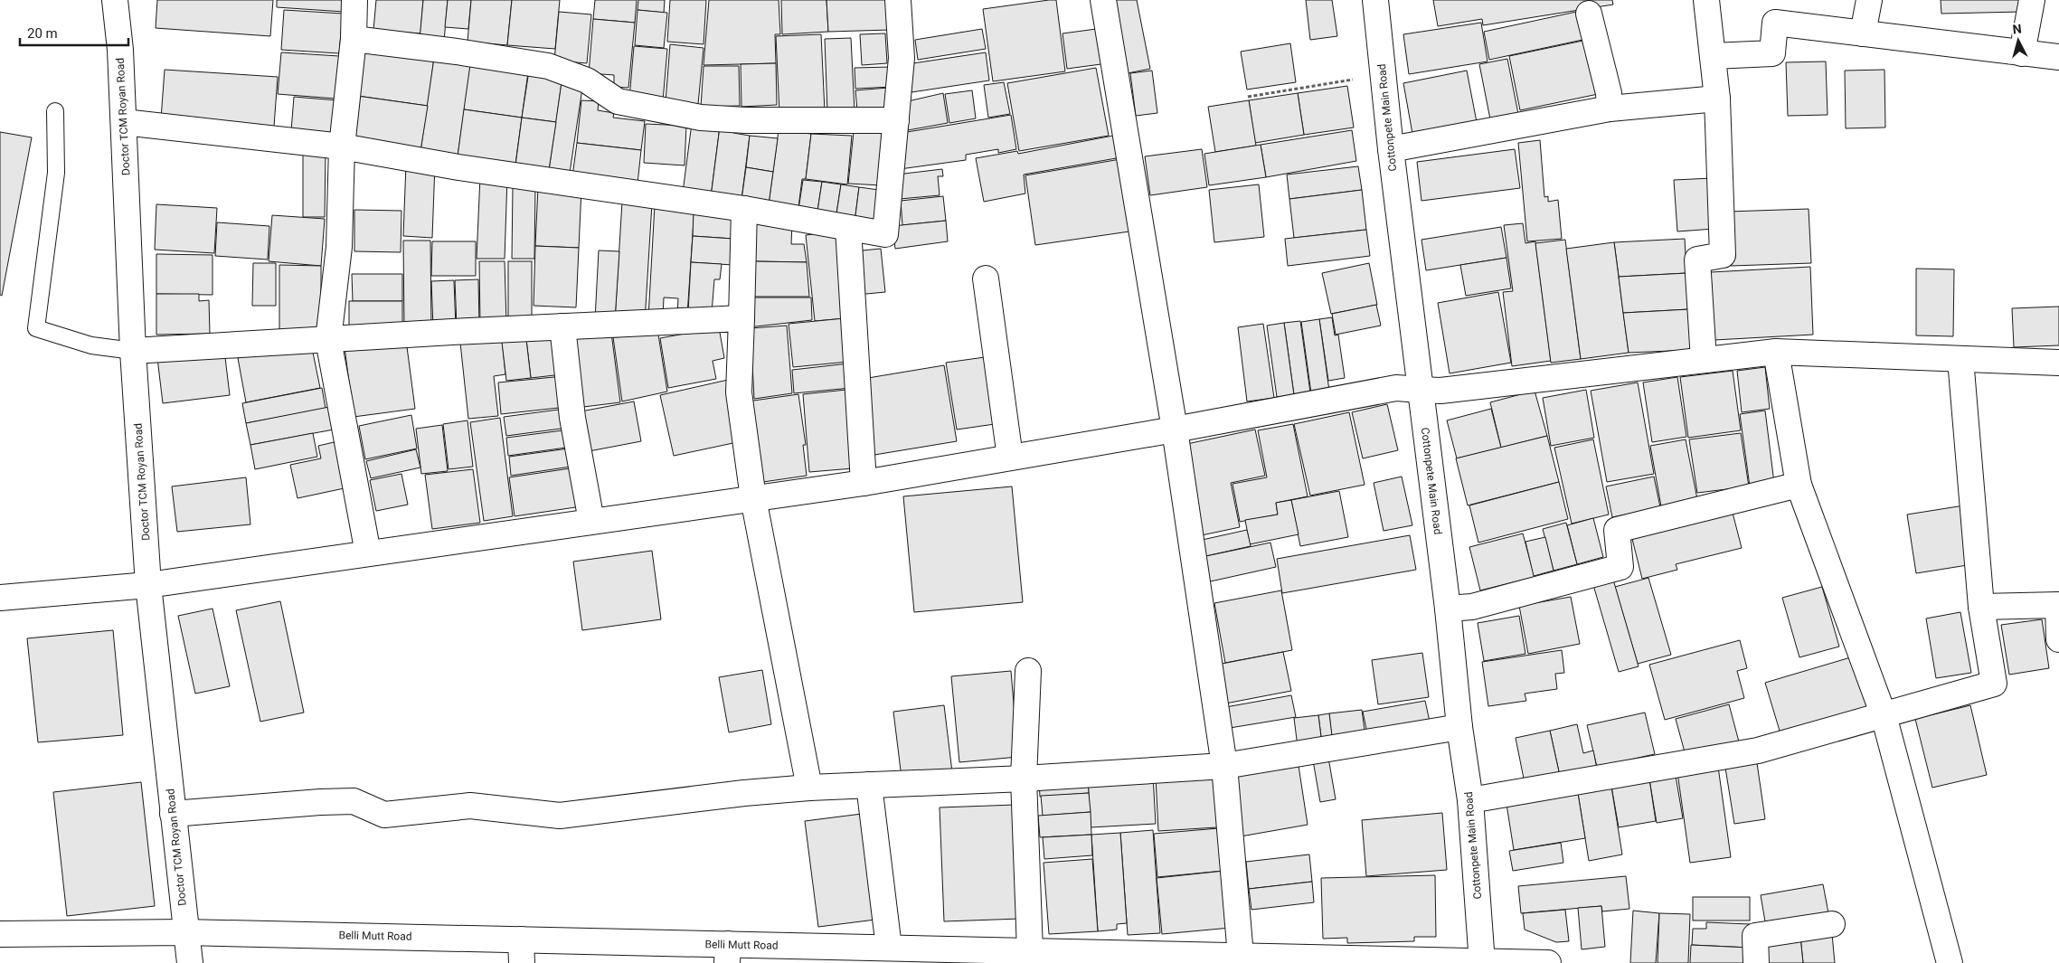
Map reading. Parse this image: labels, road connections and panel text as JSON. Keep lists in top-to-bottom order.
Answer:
{
  "streets": {
    "street": ["Doctor TCM Royan Road", "Cottonpete Main Road", "Belli Mutt Road"]
  },
  "crossings": [
    ["Doctor TCM Royan Road", "Belli Mutt Road"],
    ["Cottonpete Main Road", "Belli Mutt Road"]
  ],
  "scale_bar": "20 m",
  "north": "top"
}
